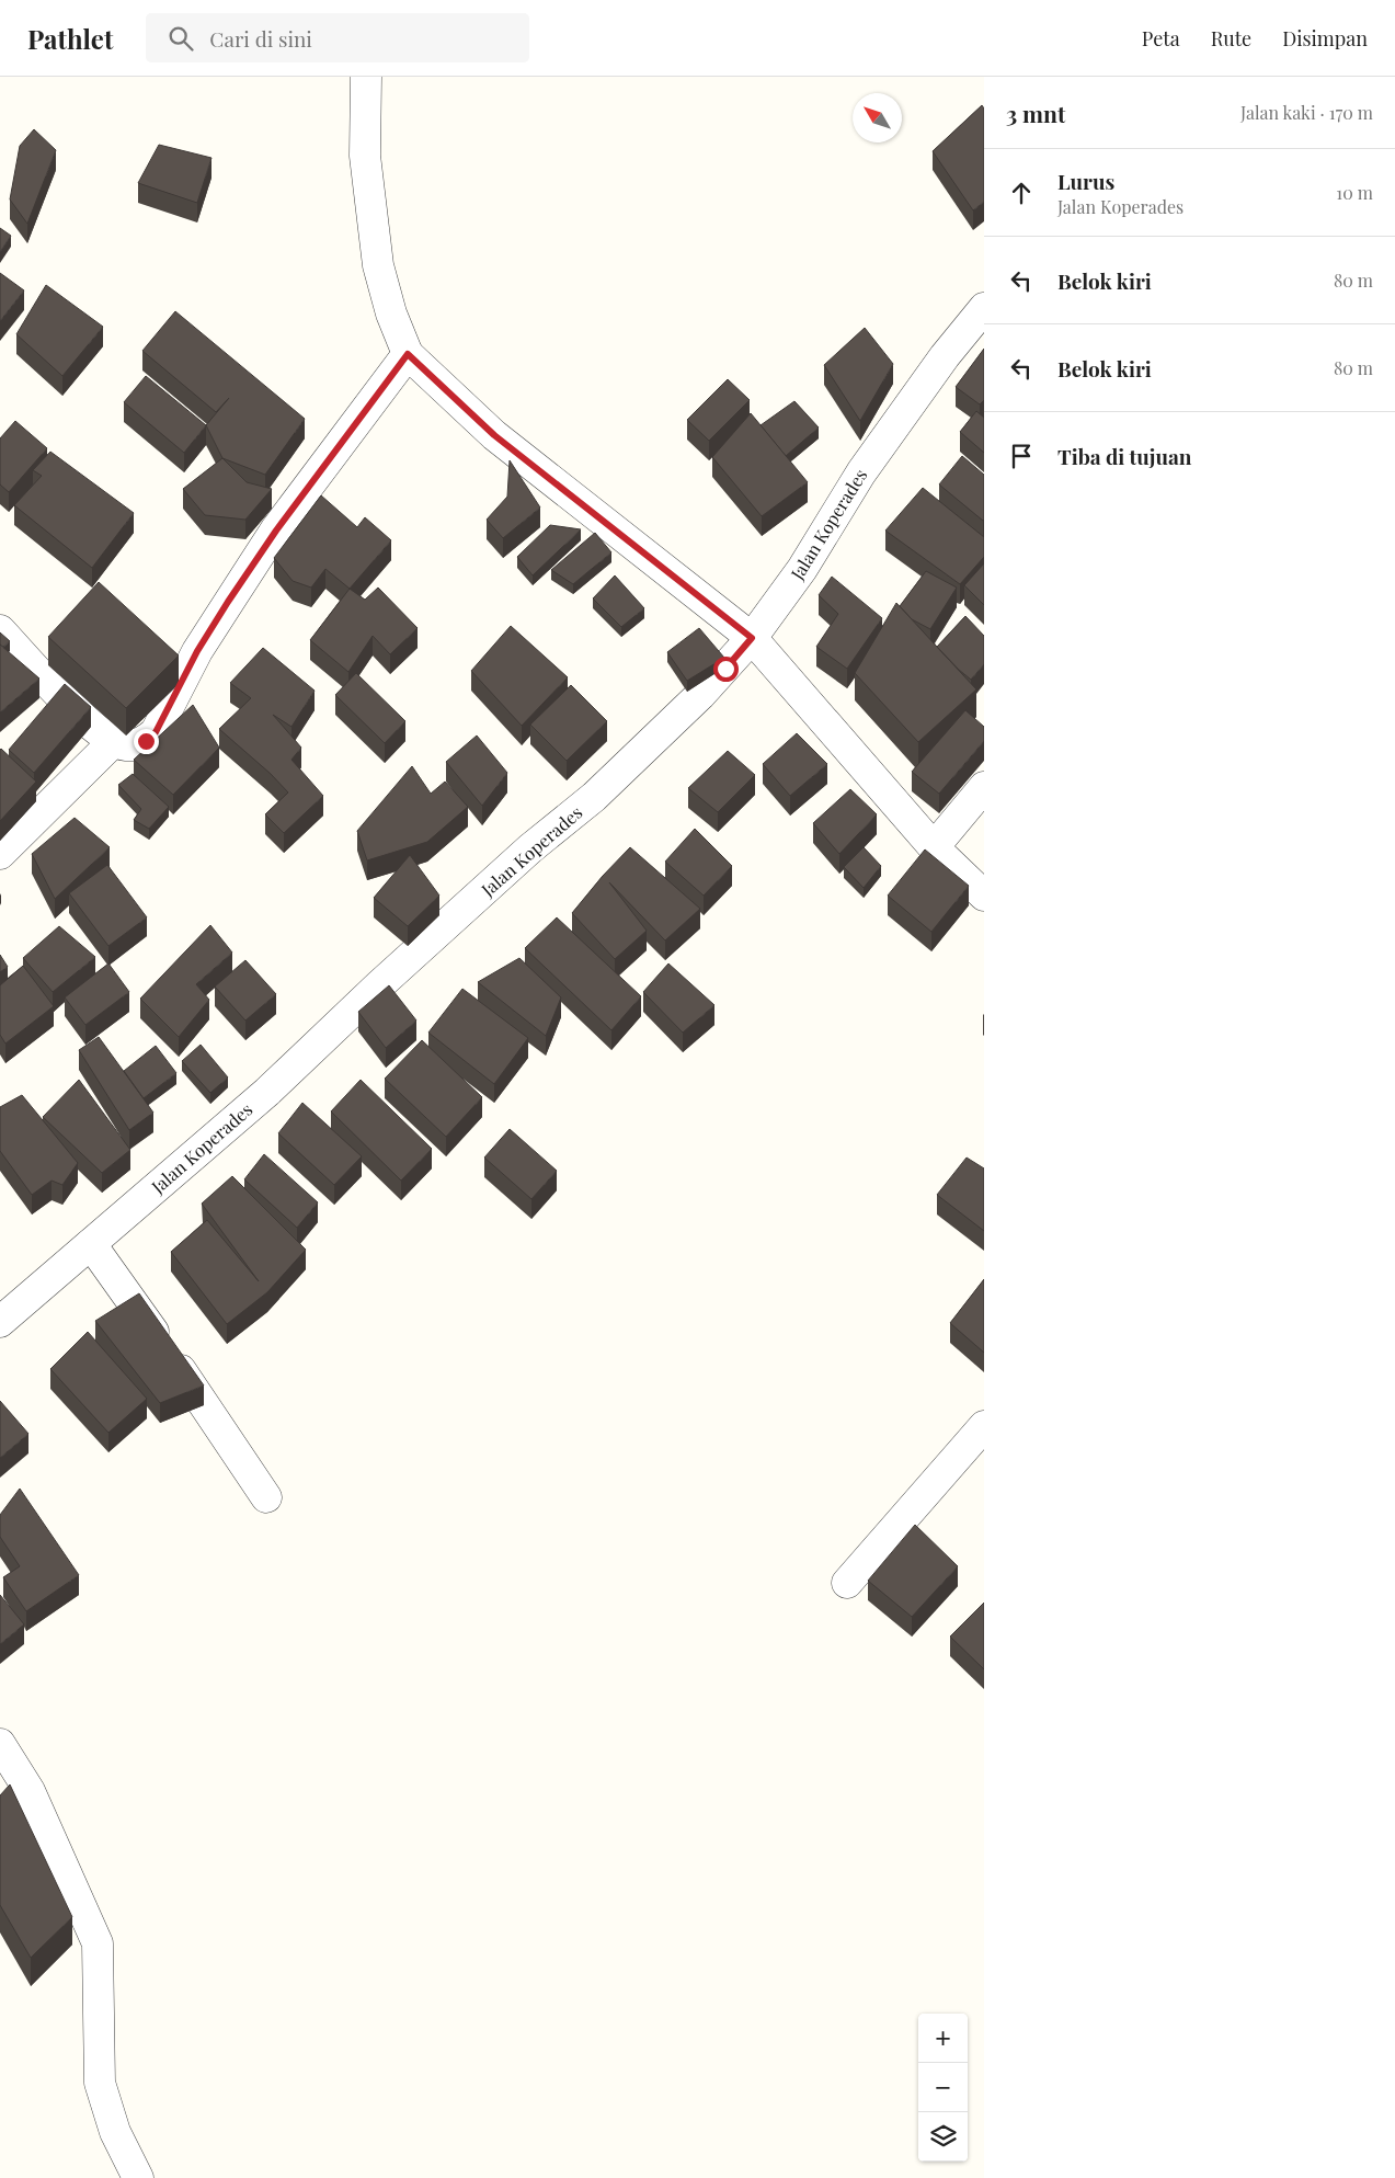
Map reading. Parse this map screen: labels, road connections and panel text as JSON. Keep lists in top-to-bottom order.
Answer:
{
  "streets": {
    "street": ["Jalan Koperades"]
  },
  "north": "top left",
  "page": {
    "header": "Pathlet",
    "search": "Cari di sini",
    "nav": ["Peta", "Rute", "Disimpan"],
    "heading": ["3 mnt", "Jalan kaki · 170 m"],
    "list": [
      ["Lurus", "Jalan Koperades", "10 m"],
      ["Belok kiri", "80 m"],
      ["Belok kiri", "80 m"],
      "Tiba di tujuan"
    ],
    "map_buttons": ["+", "−"]
  }
}
